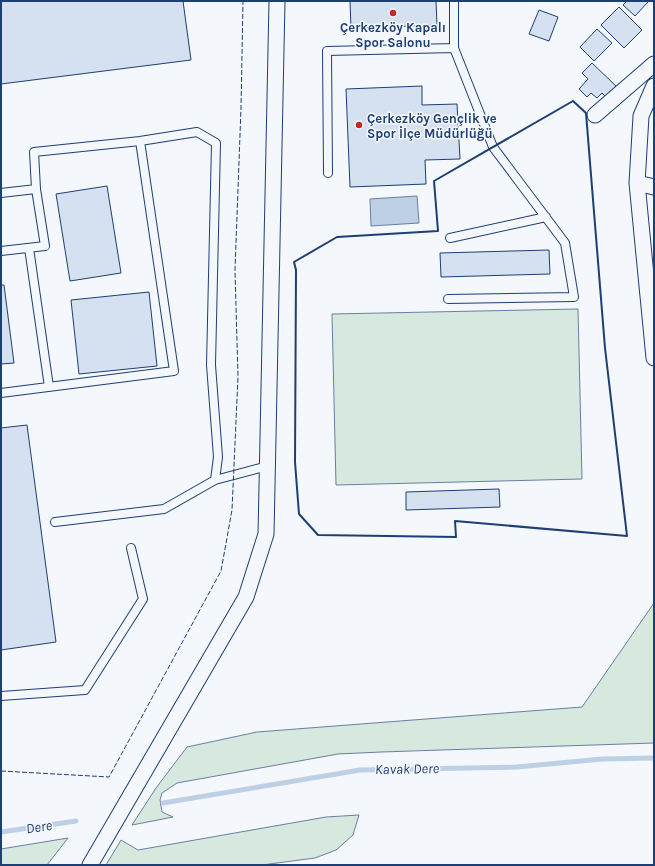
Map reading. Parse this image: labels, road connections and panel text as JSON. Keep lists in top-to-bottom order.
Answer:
{
  "water": ["Kavak Dere", "Dere"],
  "places": ["Çerkezköy Kapalı Spor Salonu", "Çerkezköy Gençlik ve Spor İlçe Müdürlüğü"]
}
